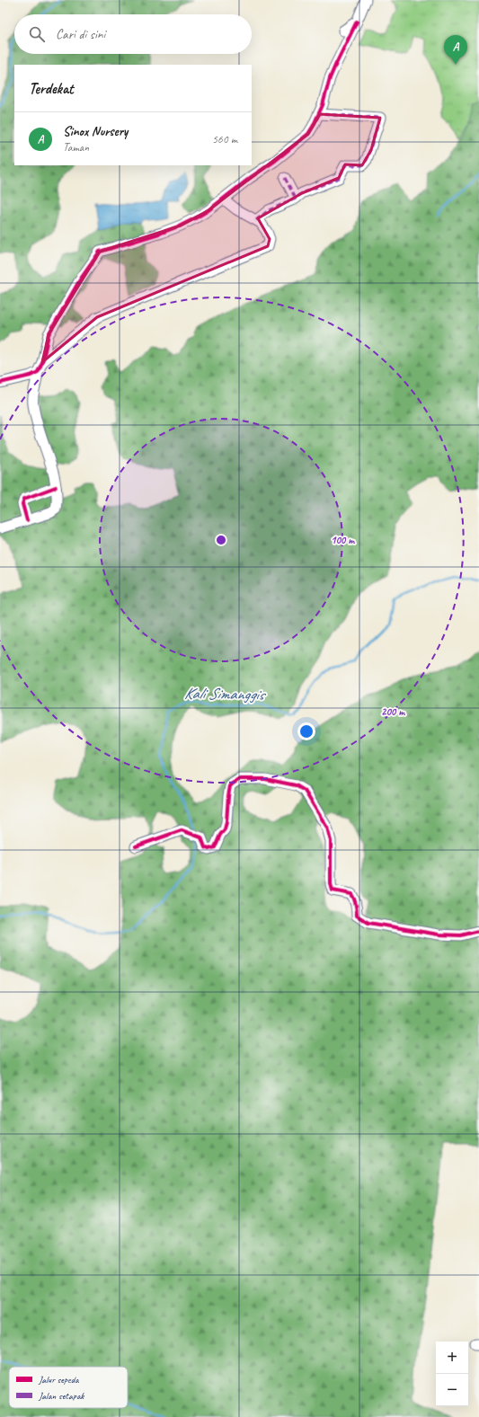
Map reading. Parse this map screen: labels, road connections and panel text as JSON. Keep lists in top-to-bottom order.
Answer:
{
  "water": ["Kali Simanggis"],
  "legend": ["Jalur sepeda", "Jalan setapak"],
  "page": {
    "search": "Cari di sini",
    "pins": "A",
    "heading": "Terdekat",
    "list": [
      {
        "mark": "A",
        "name": "Sinox Nursery",
        "note": "Taman",
        "value": "560 m"
      }
    ],
    "map_buttons": ["+", "−"]
  },
  "rings": ["100 m", "200 m"]
}
